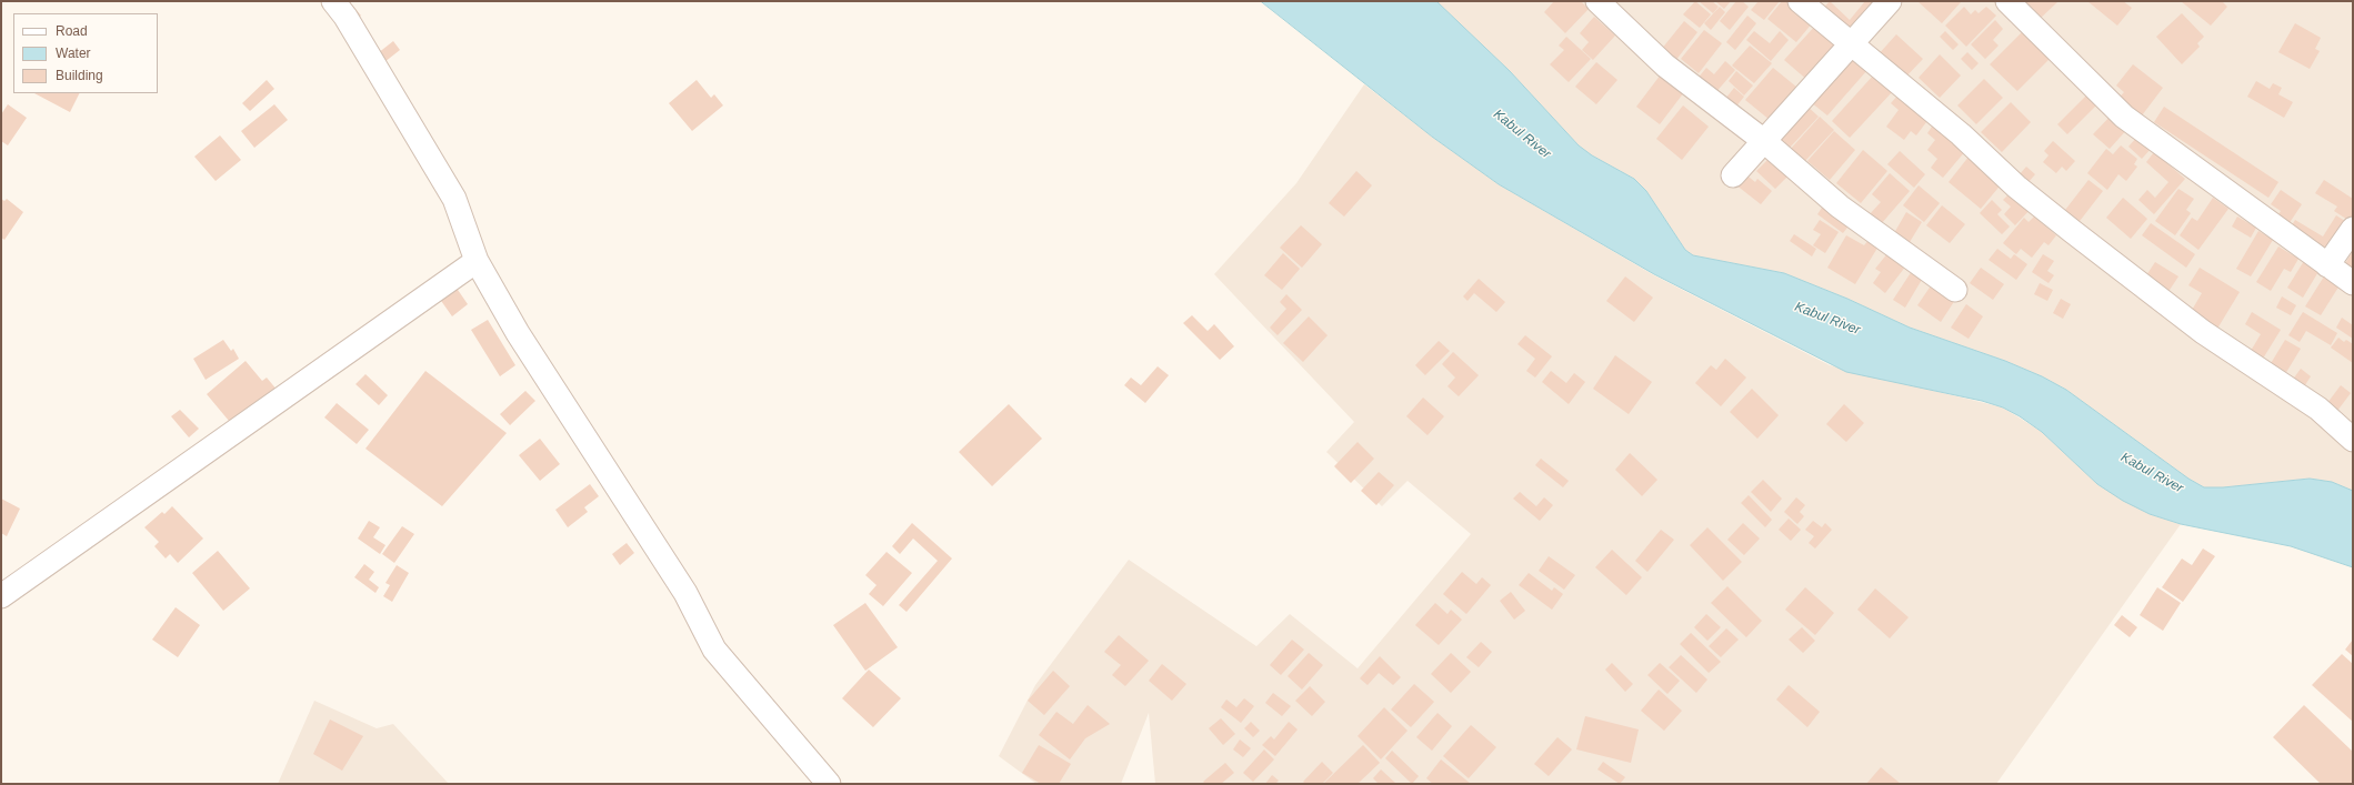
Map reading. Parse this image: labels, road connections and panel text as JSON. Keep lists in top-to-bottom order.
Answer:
{
  "water": ["Kabul River"],
  "legend": ["Road", "Water", "Building"]
}
